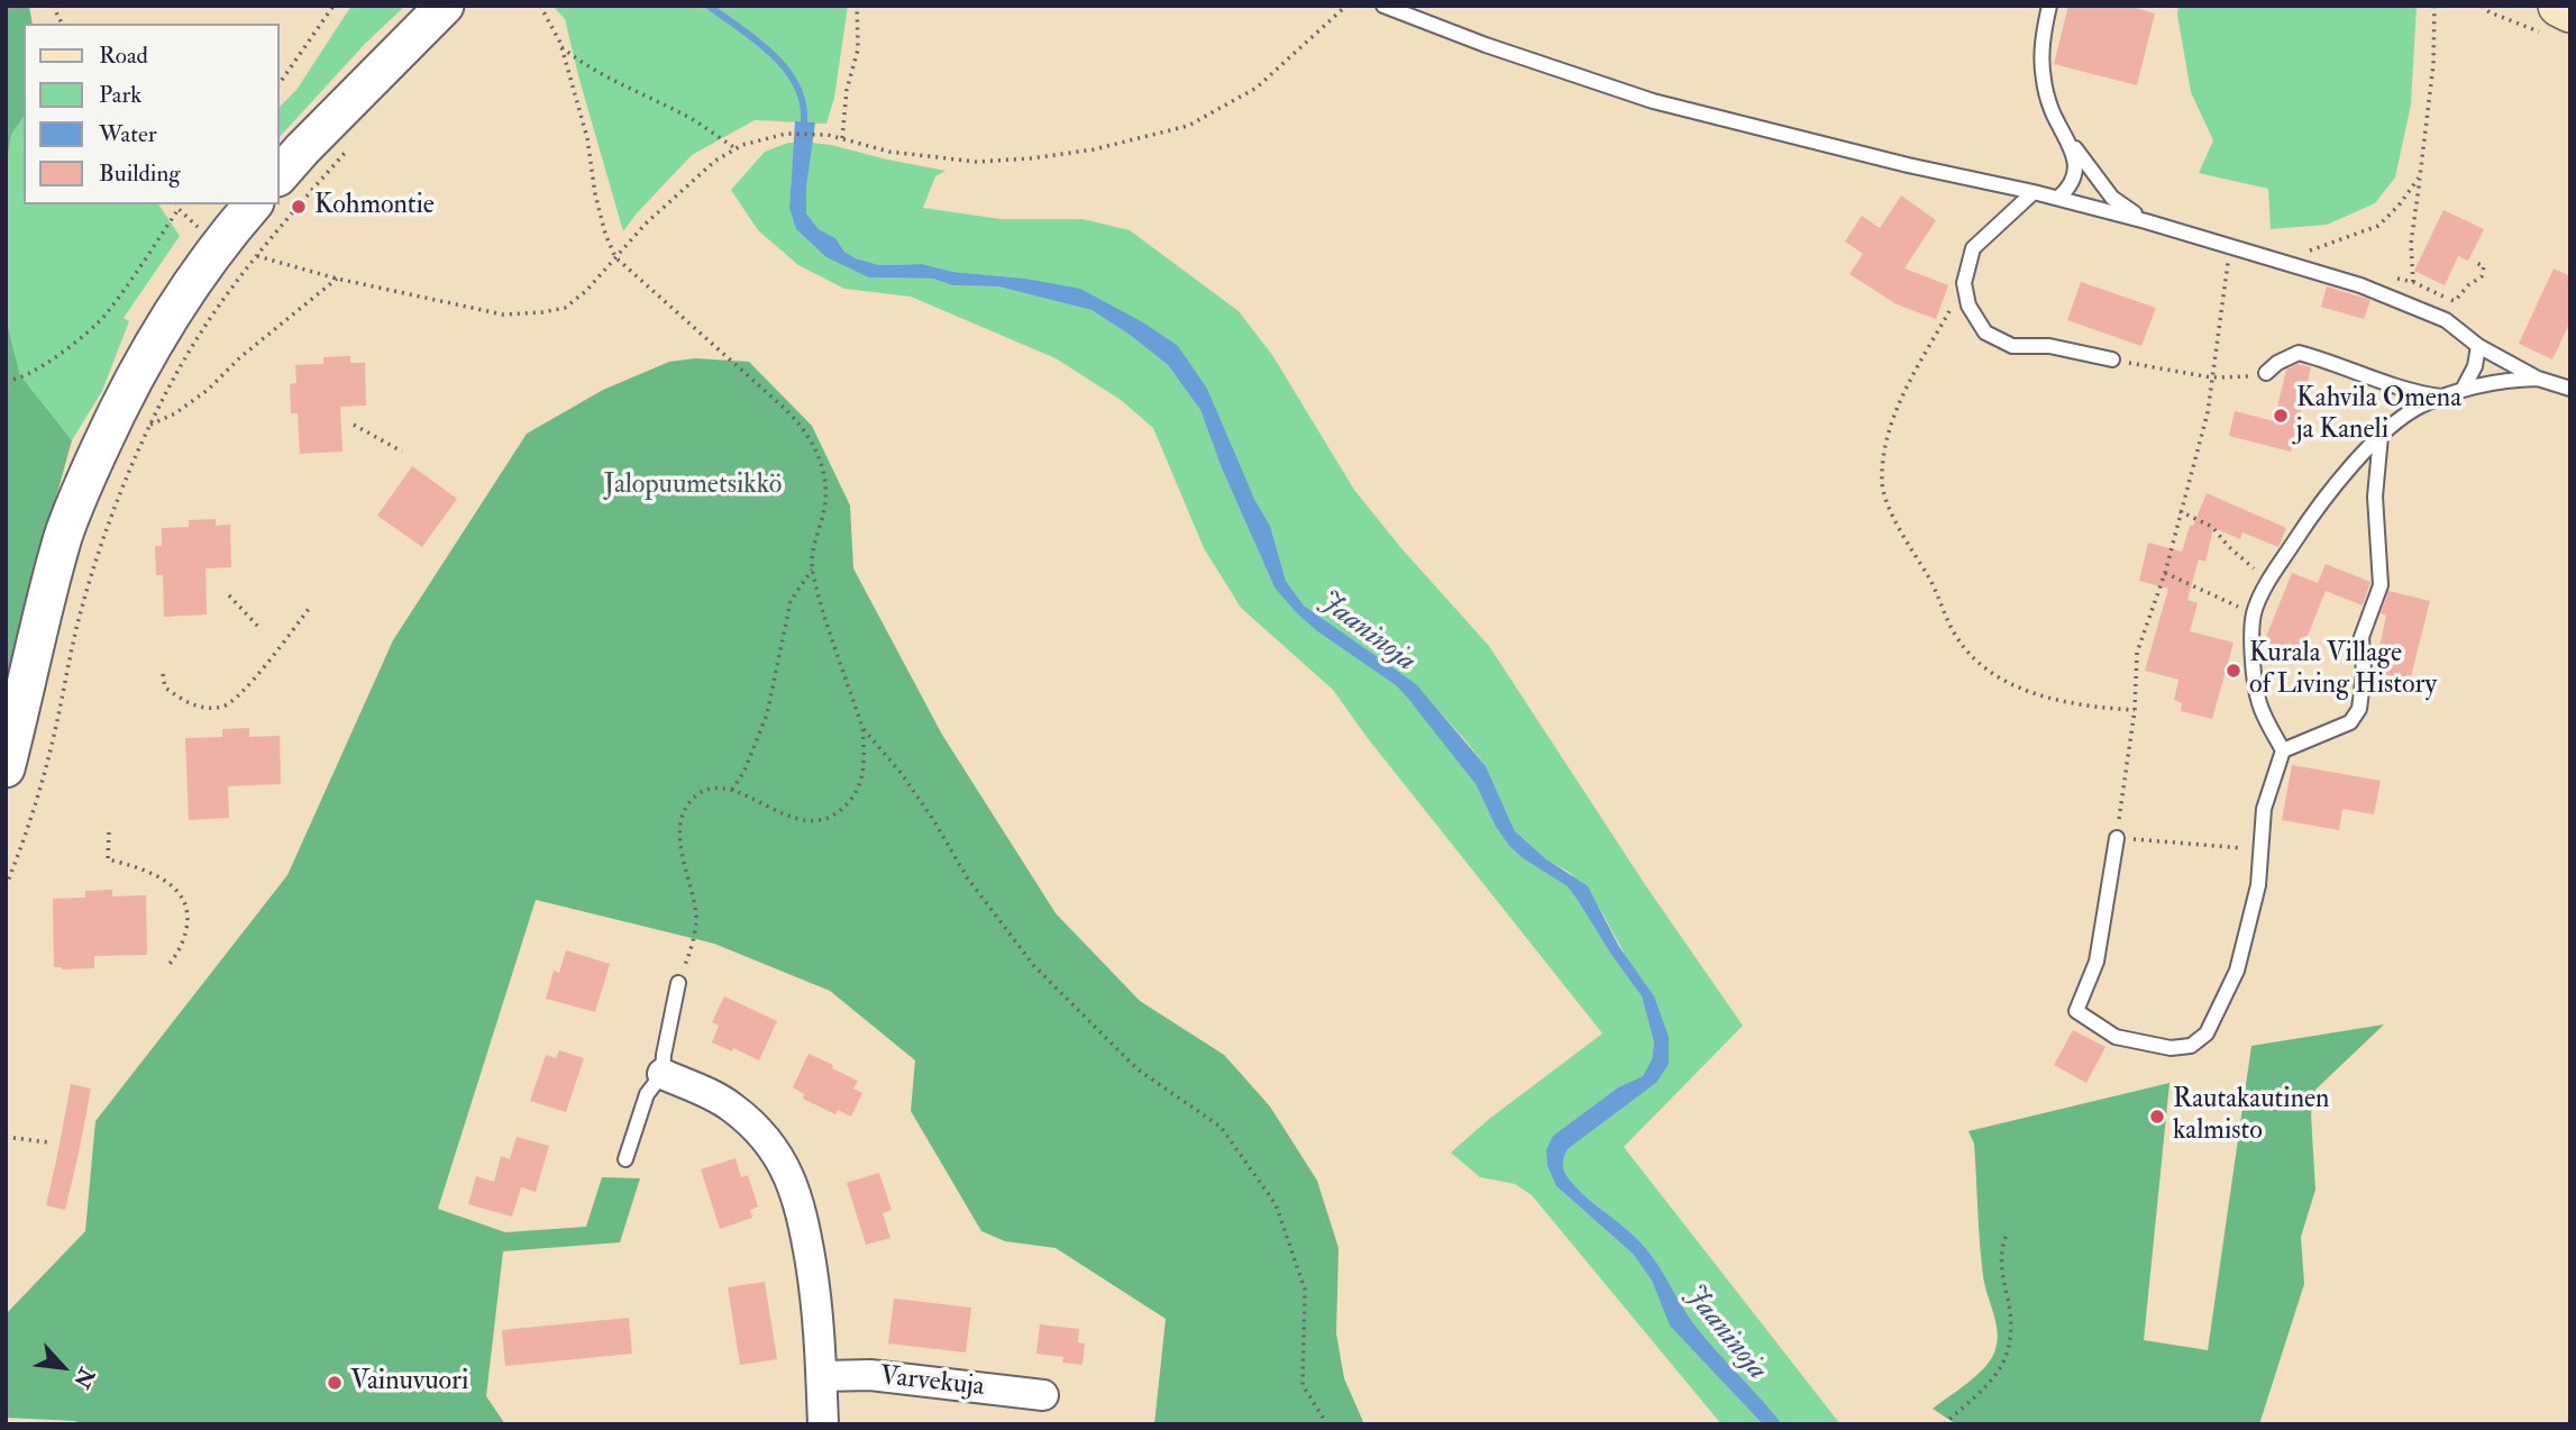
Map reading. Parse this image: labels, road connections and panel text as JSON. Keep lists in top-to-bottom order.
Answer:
{
  "streets": {
    "street": ["Varvekuja"]
  },
  "water": ["Jaaninoja"],
  "parks": ["Jalopuumetsikkö"],
  "places": [
    "Kohmontie",
    "Kahvila Omena ja Kaneli",
    "Kurala Village of Living History",
    "Rautakautinen kalmisto",
    "Vainuvuori"
  ],
  "legend": [
    "Road",
    "Park",
    "Water",
    "Building"
  ],
  "north": "bottom right"
}
